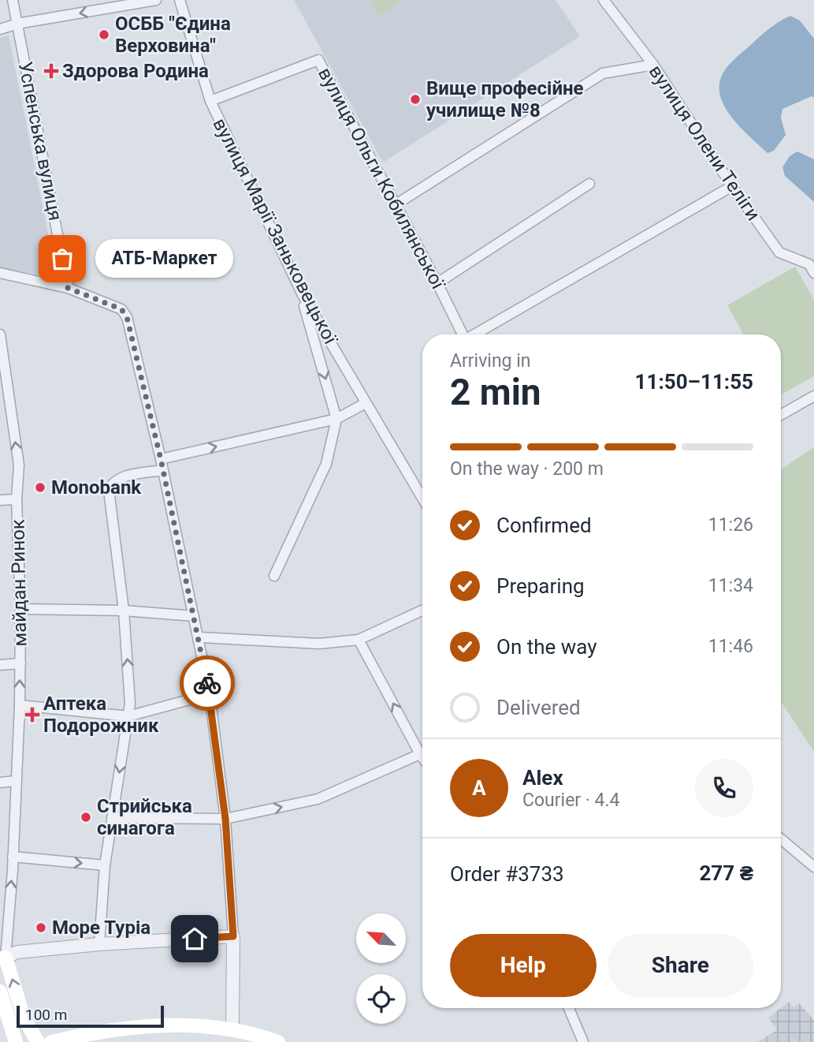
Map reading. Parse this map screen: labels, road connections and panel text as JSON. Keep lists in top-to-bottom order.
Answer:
{
  "streets": {
    "street": [
      "Успенська вулиця",
      "вулиця Олени Теліги",
      "вулиця Ольги Кобилянської",
      "вулиця Марії Заньковецької",
      "майдан Ринок"
    ]
  },
  "crossings": [
    ["вулиця Ольги Кобилянської", "вулиця Марії Заньковецької"]
  ],
  "places": {
    "other": [
      "ОСББ \"Єдина Верховина\"",
      "Вище професійне училище №8",
      "АТБ-Маркет",
      "Monobank",
      "Стрийська синагога",
      "Море Туріа"
    ],
    "health": ["Здорова Родина", "Аптека Подорожник"]
  },
  "scale_bar": "100 m",
  "north": "top left",
  "page": {
    "bubble": "АТБ-Маркет",
    "heading": ["2 min", "Arriving in", "11:50–11:55"],
    "panel": [
      "Alex",
      "Courier · 4.4",
      "Order #3733",
      "277 ₴"
    ],
    "bar": "On the way · 200 m",
    "list": [
      ["Confirmed", "11:26"],
      ["Preparing", "11:34"],
      ["On the way", "11:46"],
      "Delivered"
    ],
    "round": "A",
    "buttons": ["Help", "Share"],
    "scale": "100 m"
  }
}
